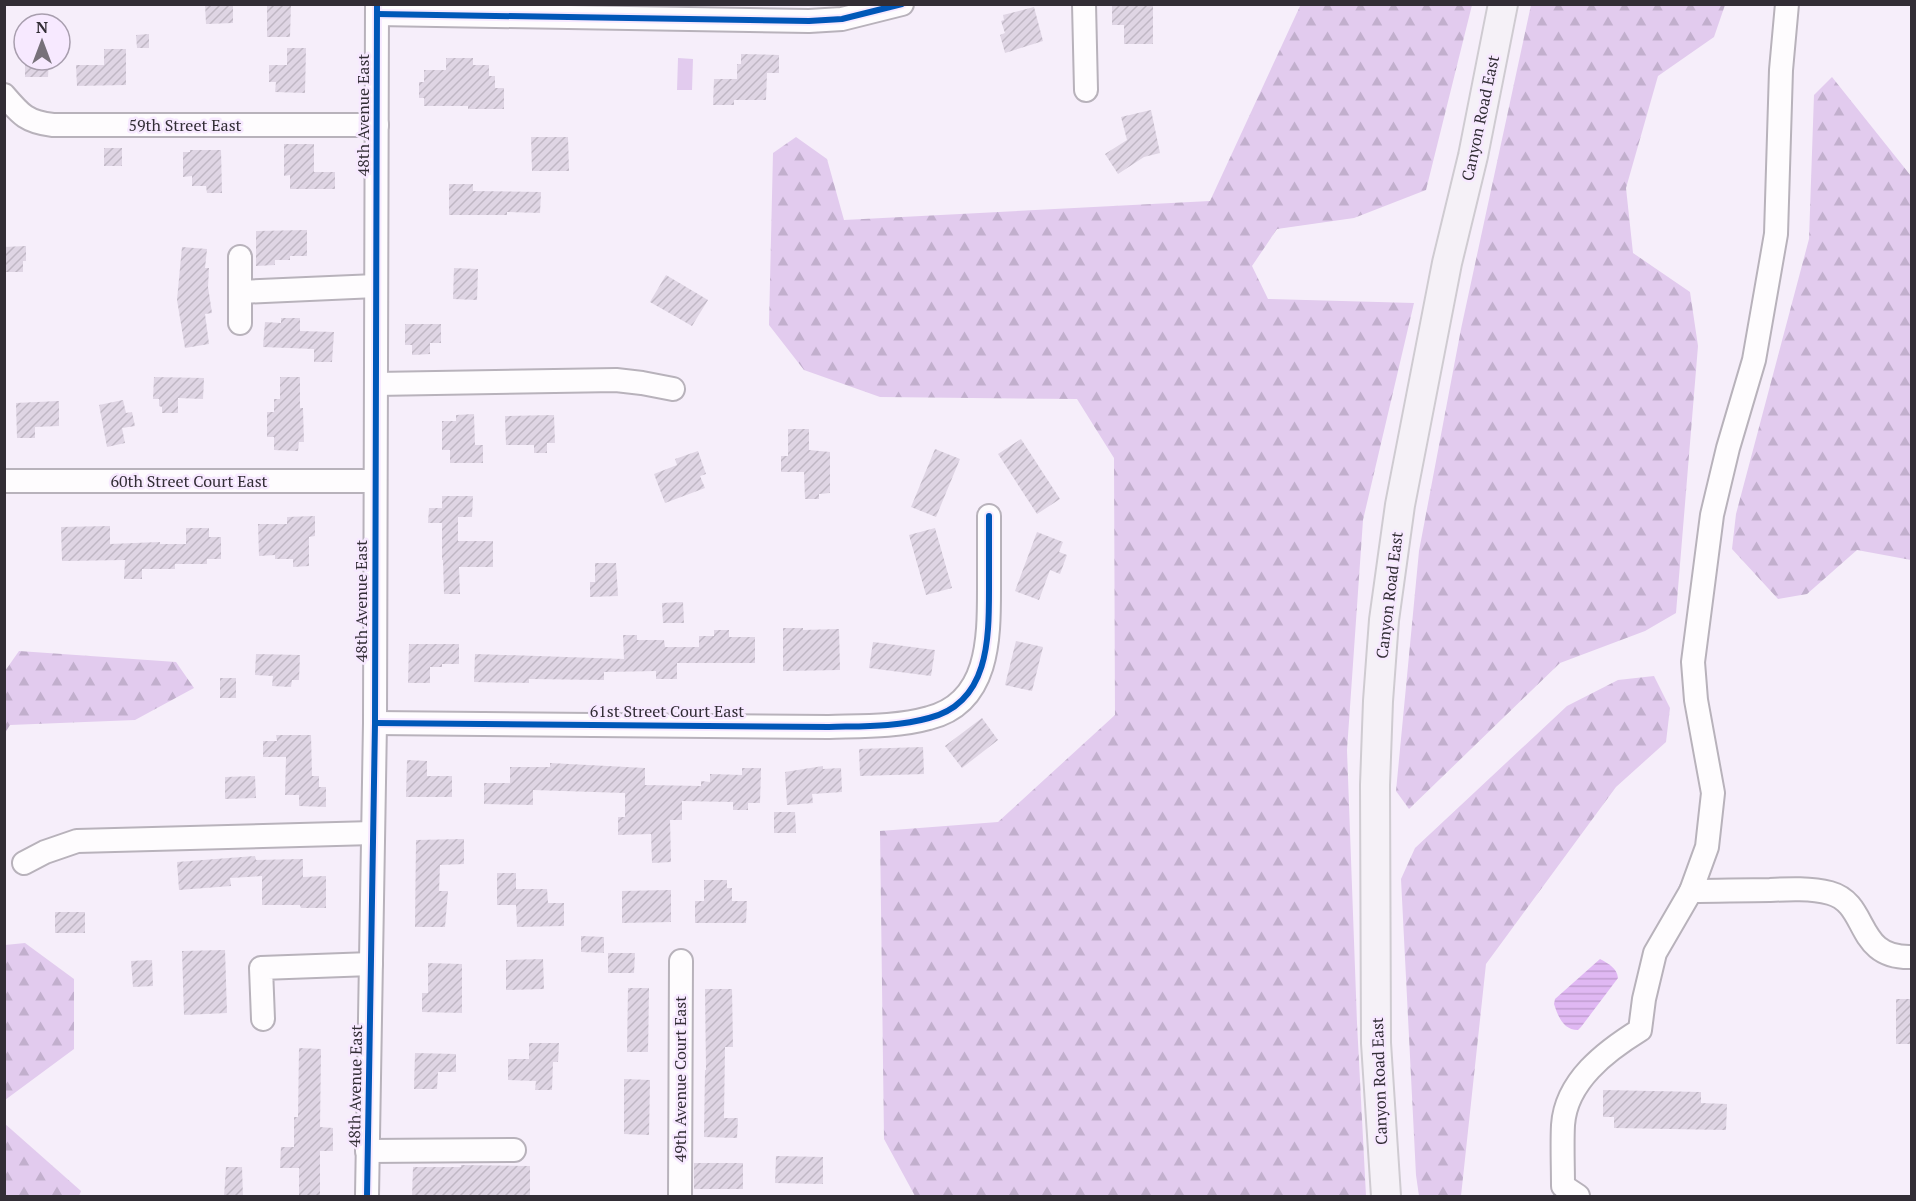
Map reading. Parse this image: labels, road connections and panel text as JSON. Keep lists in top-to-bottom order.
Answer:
{
  "streets": {
    "main road": ["Canyon Road East"],
    "street": [
      "48th Avenue East",
      "59th Street East",
      "60th Street Court East",
      "61st Street Court East",
      "49th Avenue Court East"
    ]
  },
  "crossings": [
    ["48th Avenue East", "59th Street East"],
    ["48th Avenue East", "60th Street Court East"],
    ["48th Avenue East", "61st Street Court East"]
  ],
  "north": "top"
}
